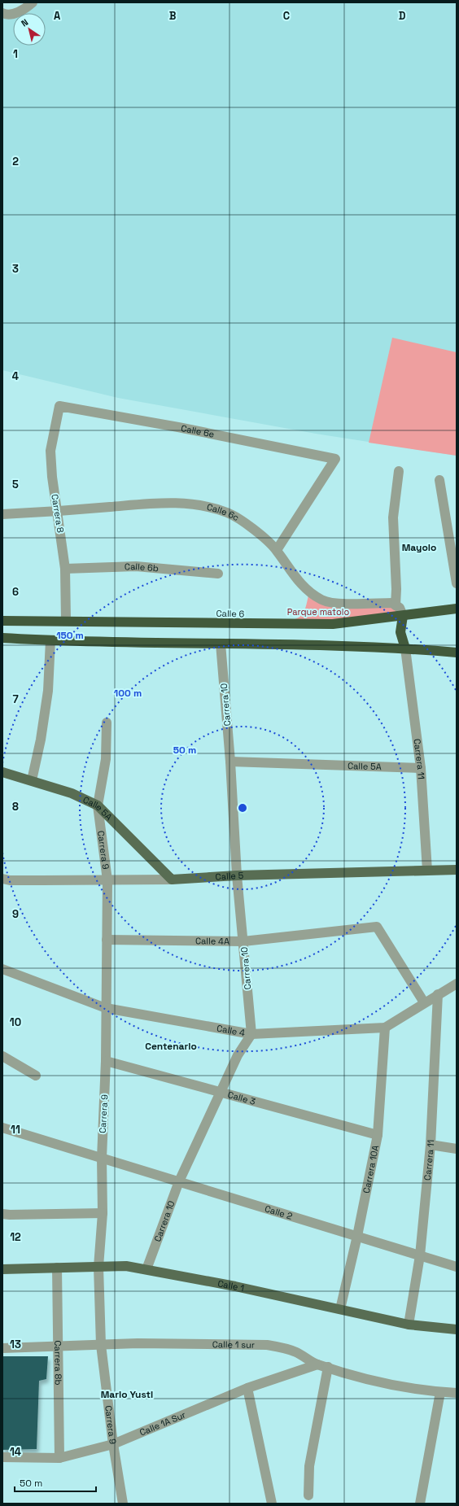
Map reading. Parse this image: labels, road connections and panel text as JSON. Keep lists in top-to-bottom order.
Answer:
{
  "streets": {
    "highway": ["Calle 6"],
    "main road": ["Calle 5A", "Calle 5", "Calle 1"],
    "street": [
      "Calle 6e",
      "Carrera 8",
      "Calle 6c",
      "Calle 6b",
      "Carrera 10",
      "Carrera 11",
      "Carrera 9",
      "Calle 4A",
      "Calle 4",
      "Calle 3",
      "Carrera 10A",
      "Calle 2",
      "Calle 1 sur",
      "Carrera 8b",
      "Calle 1A Sur"
    ]
  },
  "crossings": [
    ["Calle 6e", "Carrera 8"],
    ["Calle 6e", "Calle 6c"],
    ["Carrera 8", "Calle 6c"],
    ["Carrera 8", "Calle 6b"],
    ["Carrera 8", "Calle 6"],
    ["Carrera 10", "Calle 5A"],
    ["Carrera 10", "Calle 5"],
    ["Carrera 10", "Calle 4A"],
    ["Carrera 10", "Calle 4"],
    ["Carrera 10", "Calle 3"],
    ["Carrera 10", "Calle 2"],
    ["Carrera 10", "Calle 1"],
    ["Carrera 11", "Calle 5A"],
    ["Carrera 11", "Calle 5"],
    ["Carrera 11", "Calle 2"],
    ["Carrera 11", "Calle 1"],
    ["Calle 5A", "Carrera 9"],
    ["Calle 5A", "Calle 5"],
    ["Carrera 9", "Calle 5"],
    ["Carrera 9", "Calle 4A"],
    ["Carrera 9", "Calle 4"],
    ["Carrera 9", "Calle 3"],
    ["Carrera 9", "Calle 2"],
    ["Carrera 9", "Calle 1"],
    ["Carrera 9", "Calle 1 sur"],
    ["Carrera 9", "Calle 1A Sur"],
    ["Calle 4", "Carrera 10A"],
    ["Calle 3", "Carrera 10A"],
    ["Carrera 10A", "Calle 2"],
    ["Carrera 10A", "Calle 1"],
    ["Calle 1", "Carrera 8b"],
    ["Calle 1 sur", "Carrera 8b"],
    ["Calle 1 sur", "Calle 1A Sur"],
    ["Carrera 8b", "Calle 1A Sur"]
  ],
  "districts": ["Mayolo", "Centenario", "Mario Yusti"],
  "parks": ["Parque matolo"],
  "scale_bar": "50 m",
  "north": "top left",
  "grid": {
    "columns": [
      "A",
      "B",
      "C",
      "D"
    ],
    "rows": [
      "1",
      "2",
      "3",
      "4",
      "5",
      "6",
      "7",
      "8",
      "9",
      "10",
      "11",
      "12",
      "13",
      "14"
    ]
  },
  "rings": ["150 m", "100 m", "50 m"]
}
